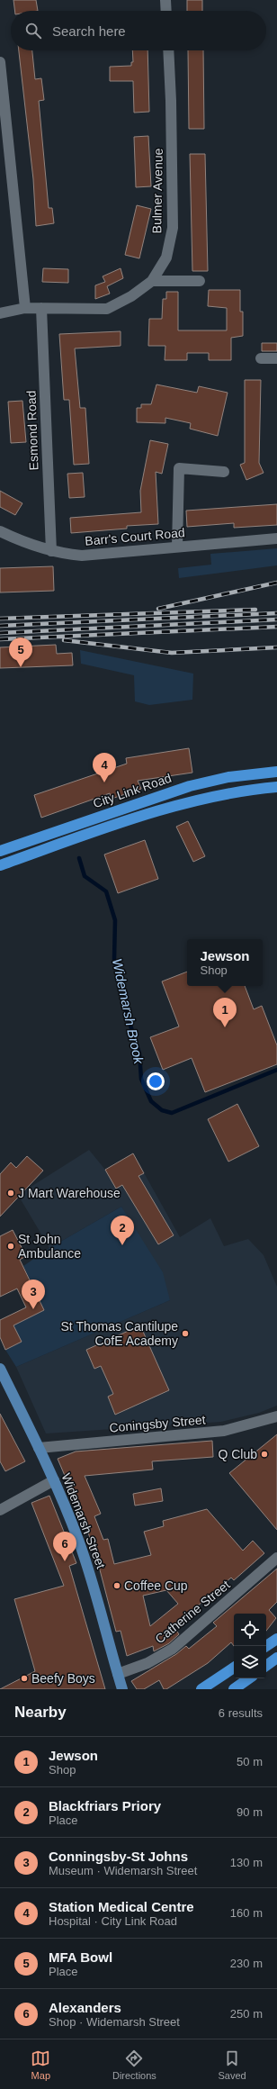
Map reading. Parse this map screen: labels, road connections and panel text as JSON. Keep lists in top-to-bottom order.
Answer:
{
  "streets": {
    "highway": ["City Link Road"],
    "main road": ["Widemarsh Street"],
    "street": [
      "Bulmer Avenue",
      "Esmond Road",
      "Barr's Court Road",
      "Coningsby Street",
      "Catherine Street"
    ]
  },
  "crossings": [
    ["Bulmer Avenue", "Esmond Road"],
    ["Esmond Road", "Barr's Court Road"],
    ["Coningsby Street", "Widemarsh Street"],
    ["Widemarsh Street", "Catherine Street"]
  ],
  "water": ["Widemarsh Brook"],
  "places": [
    "J Mart Warehouse",
    "St John Ambulance",
    "St Thomas Cantilupe CofE Academy",
    "Q Club",
    "Coffee Cup",
    "Beefy Boys"
  ],
  "page": {
    "search": "Search here",
    "pins": [
      "5",
      "4",
      "1",
      "2",
      "3",
      "6"
    ],
    "popup": ["Jewson", "Shop"],
    "heading": ["Nearby", "6 results"],
    "list": [
      {
        "mark": "1",
        "name": "Jewson",
        "note": "Shop",
        "value": "50 m"
      },
      {
        "mark": "2",
        "name": "Blackfriars Priory",
        "note": "Place",
        "value": "90 m"
      },
      {
        "mark": "3",
        "name": "Conningsby-St Johns",
        "note": "Museum · Widemarsh Street",
        "value": "130 m"
      },
      {
        "mark": "4",
        "name": "Station Medical Centre",
        "note": "Hospital · City Link Road",
        "value": "160 m"
      },
      {
        "mark": "5",
        "name": "MFA Bowl",
        "note": "Place",
        "value": "230 m"
      },
      {
        "mark": "6",
        "name": "Alexanders",
        "note": "Shop · Widemarsh Street",
        "value": "250 m"
      }
    ],
    "nav": ["Map", "Directions", "Saved"]
  }
}
